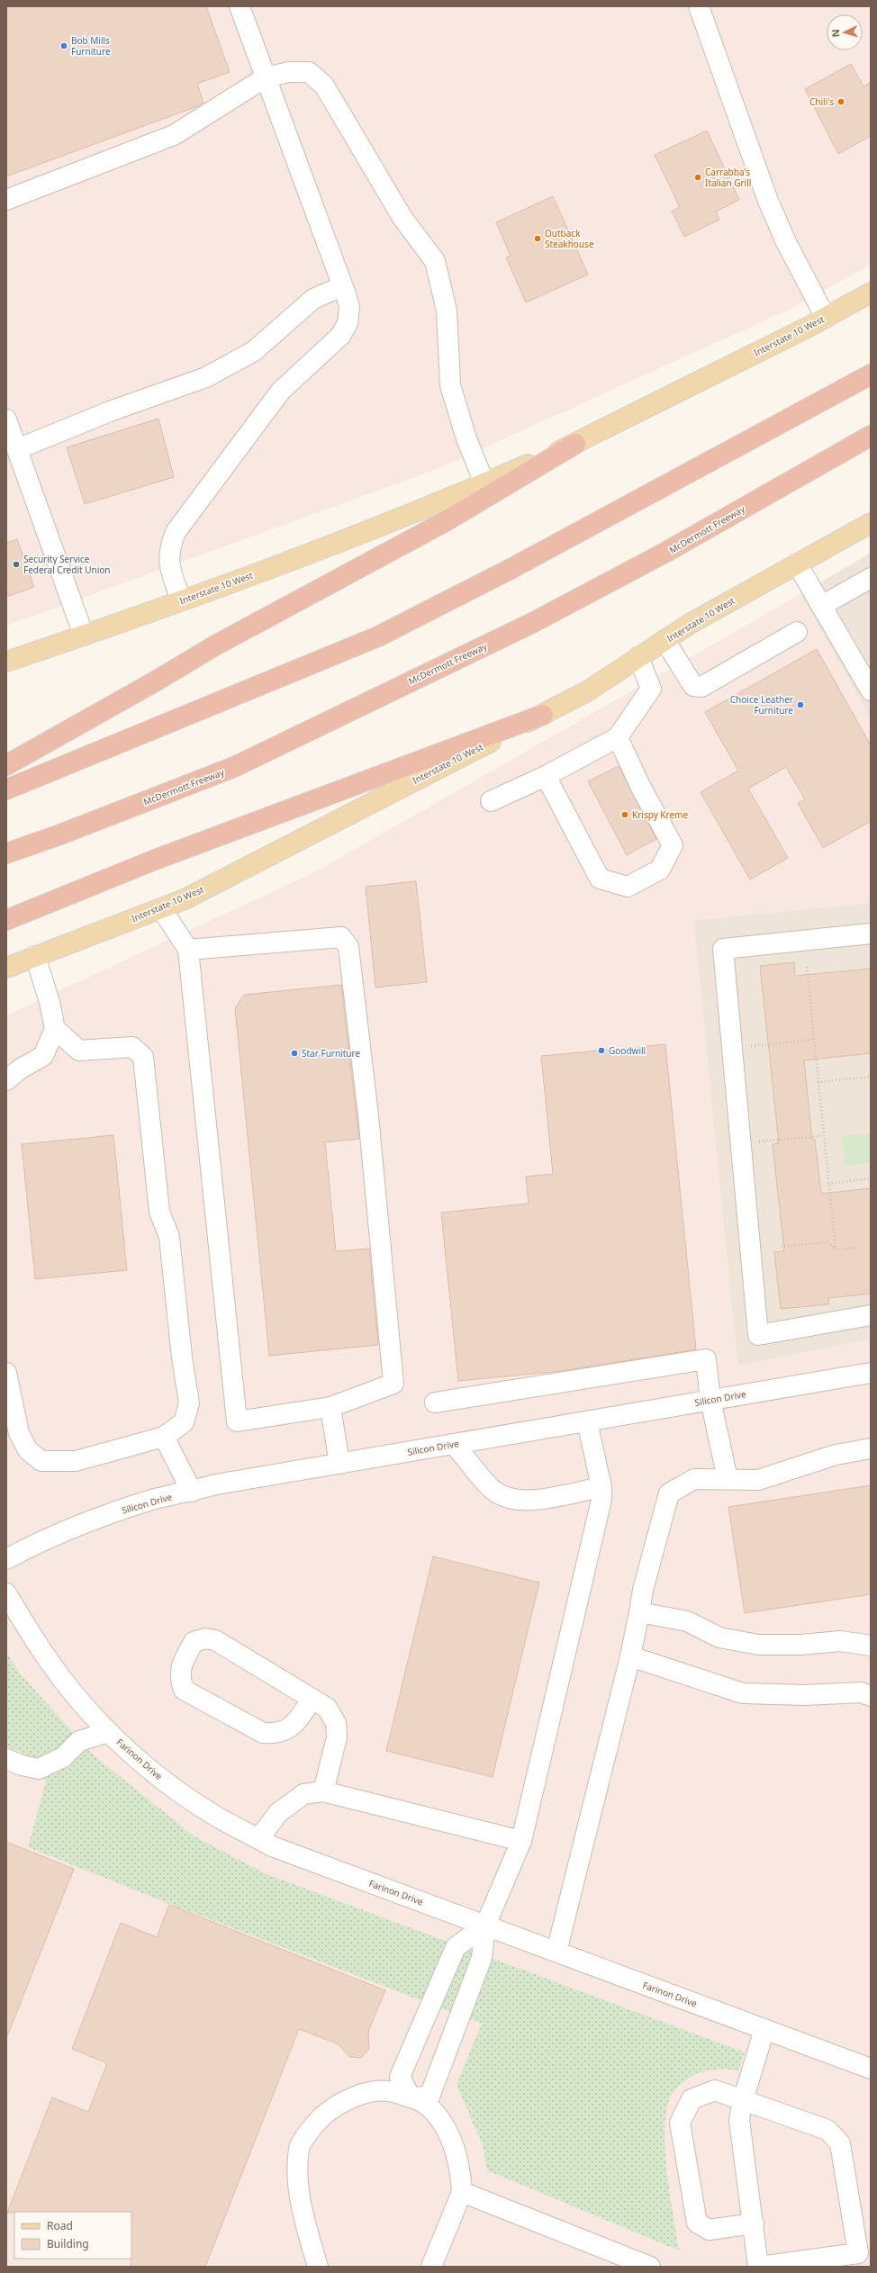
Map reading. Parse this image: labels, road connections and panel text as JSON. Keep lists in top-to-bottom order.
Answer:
{
  "streets": {
    "highway": ["McDermott Freeway"],
    "main road": ["Interstate 10 West"],
    "street": ["Silicon Drive", "Farinon Drive"]
  },
  "places": [
    "Bob Mills Furniture",
    "Chili's",
    "Carrabba's Italian Grill",
    "Outback Steakhouse",
    "Security Service Federal Credit Union",
    "Choice Leather Furniture",
    "Krispy Kreme",
    "Goodwill",
    "Star Furniture"
  ],
  "legend": ["Road", "Building"],
  "north": "left"
}
